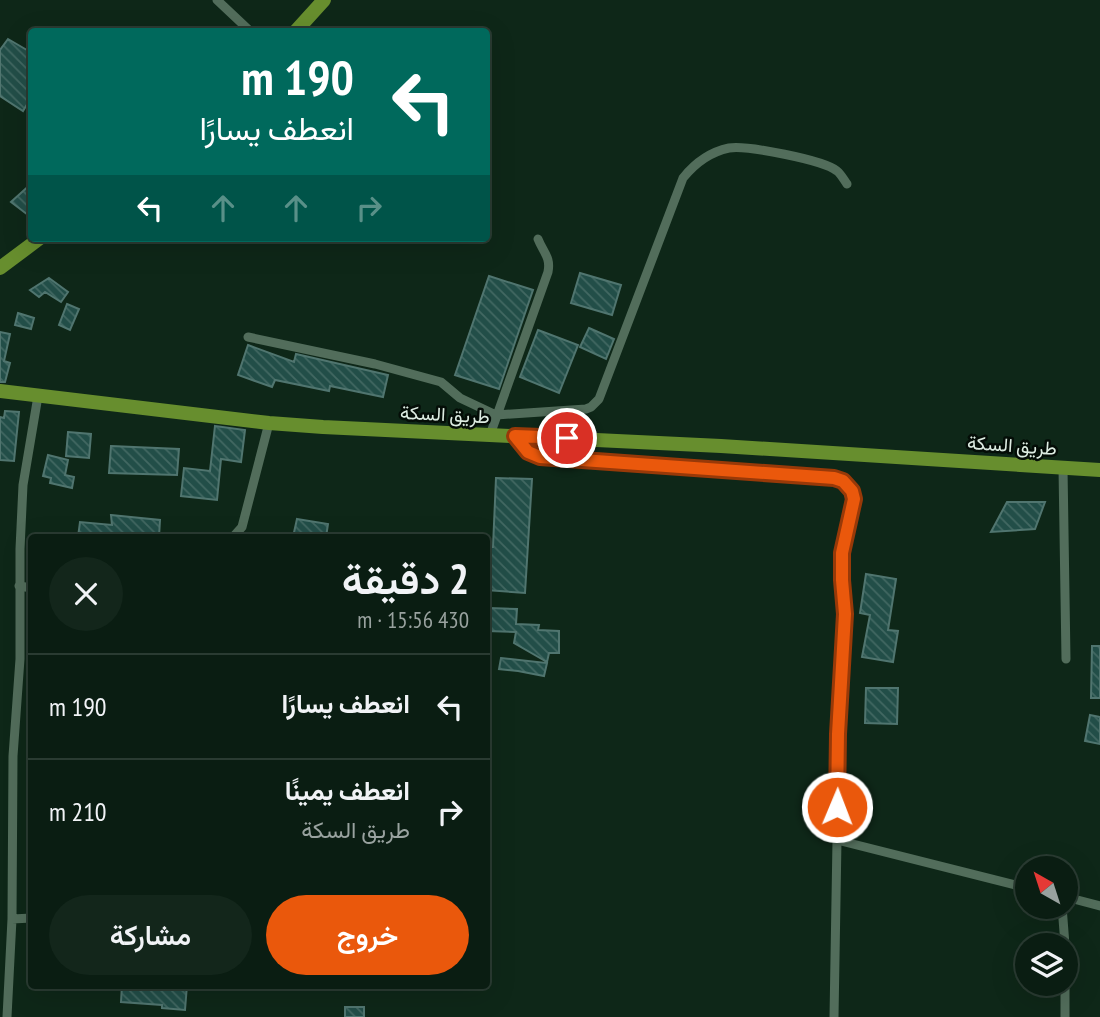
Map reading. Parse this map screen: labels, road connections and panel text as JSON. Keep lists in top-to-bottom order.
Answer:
{
  "streets": {
    "main road": ["طريق السكة"]
  },
  "north": "top left",
  "page": {
    "turn": ["190 m", "انعطف يسارًا"],
    "heading": ["2 دقيقة", "430 m · 15:56"],
    "list": [
      {
        "name": "انعطف يسارًا",
        "value": "190 m"
      },
      {
        "name": "انعطف يمينًا",
        "note": "طريق السكة",
        "value": "210 m"
      }
    ],
    "buttons": ["خروج", "مشاركة"]
  }
}
